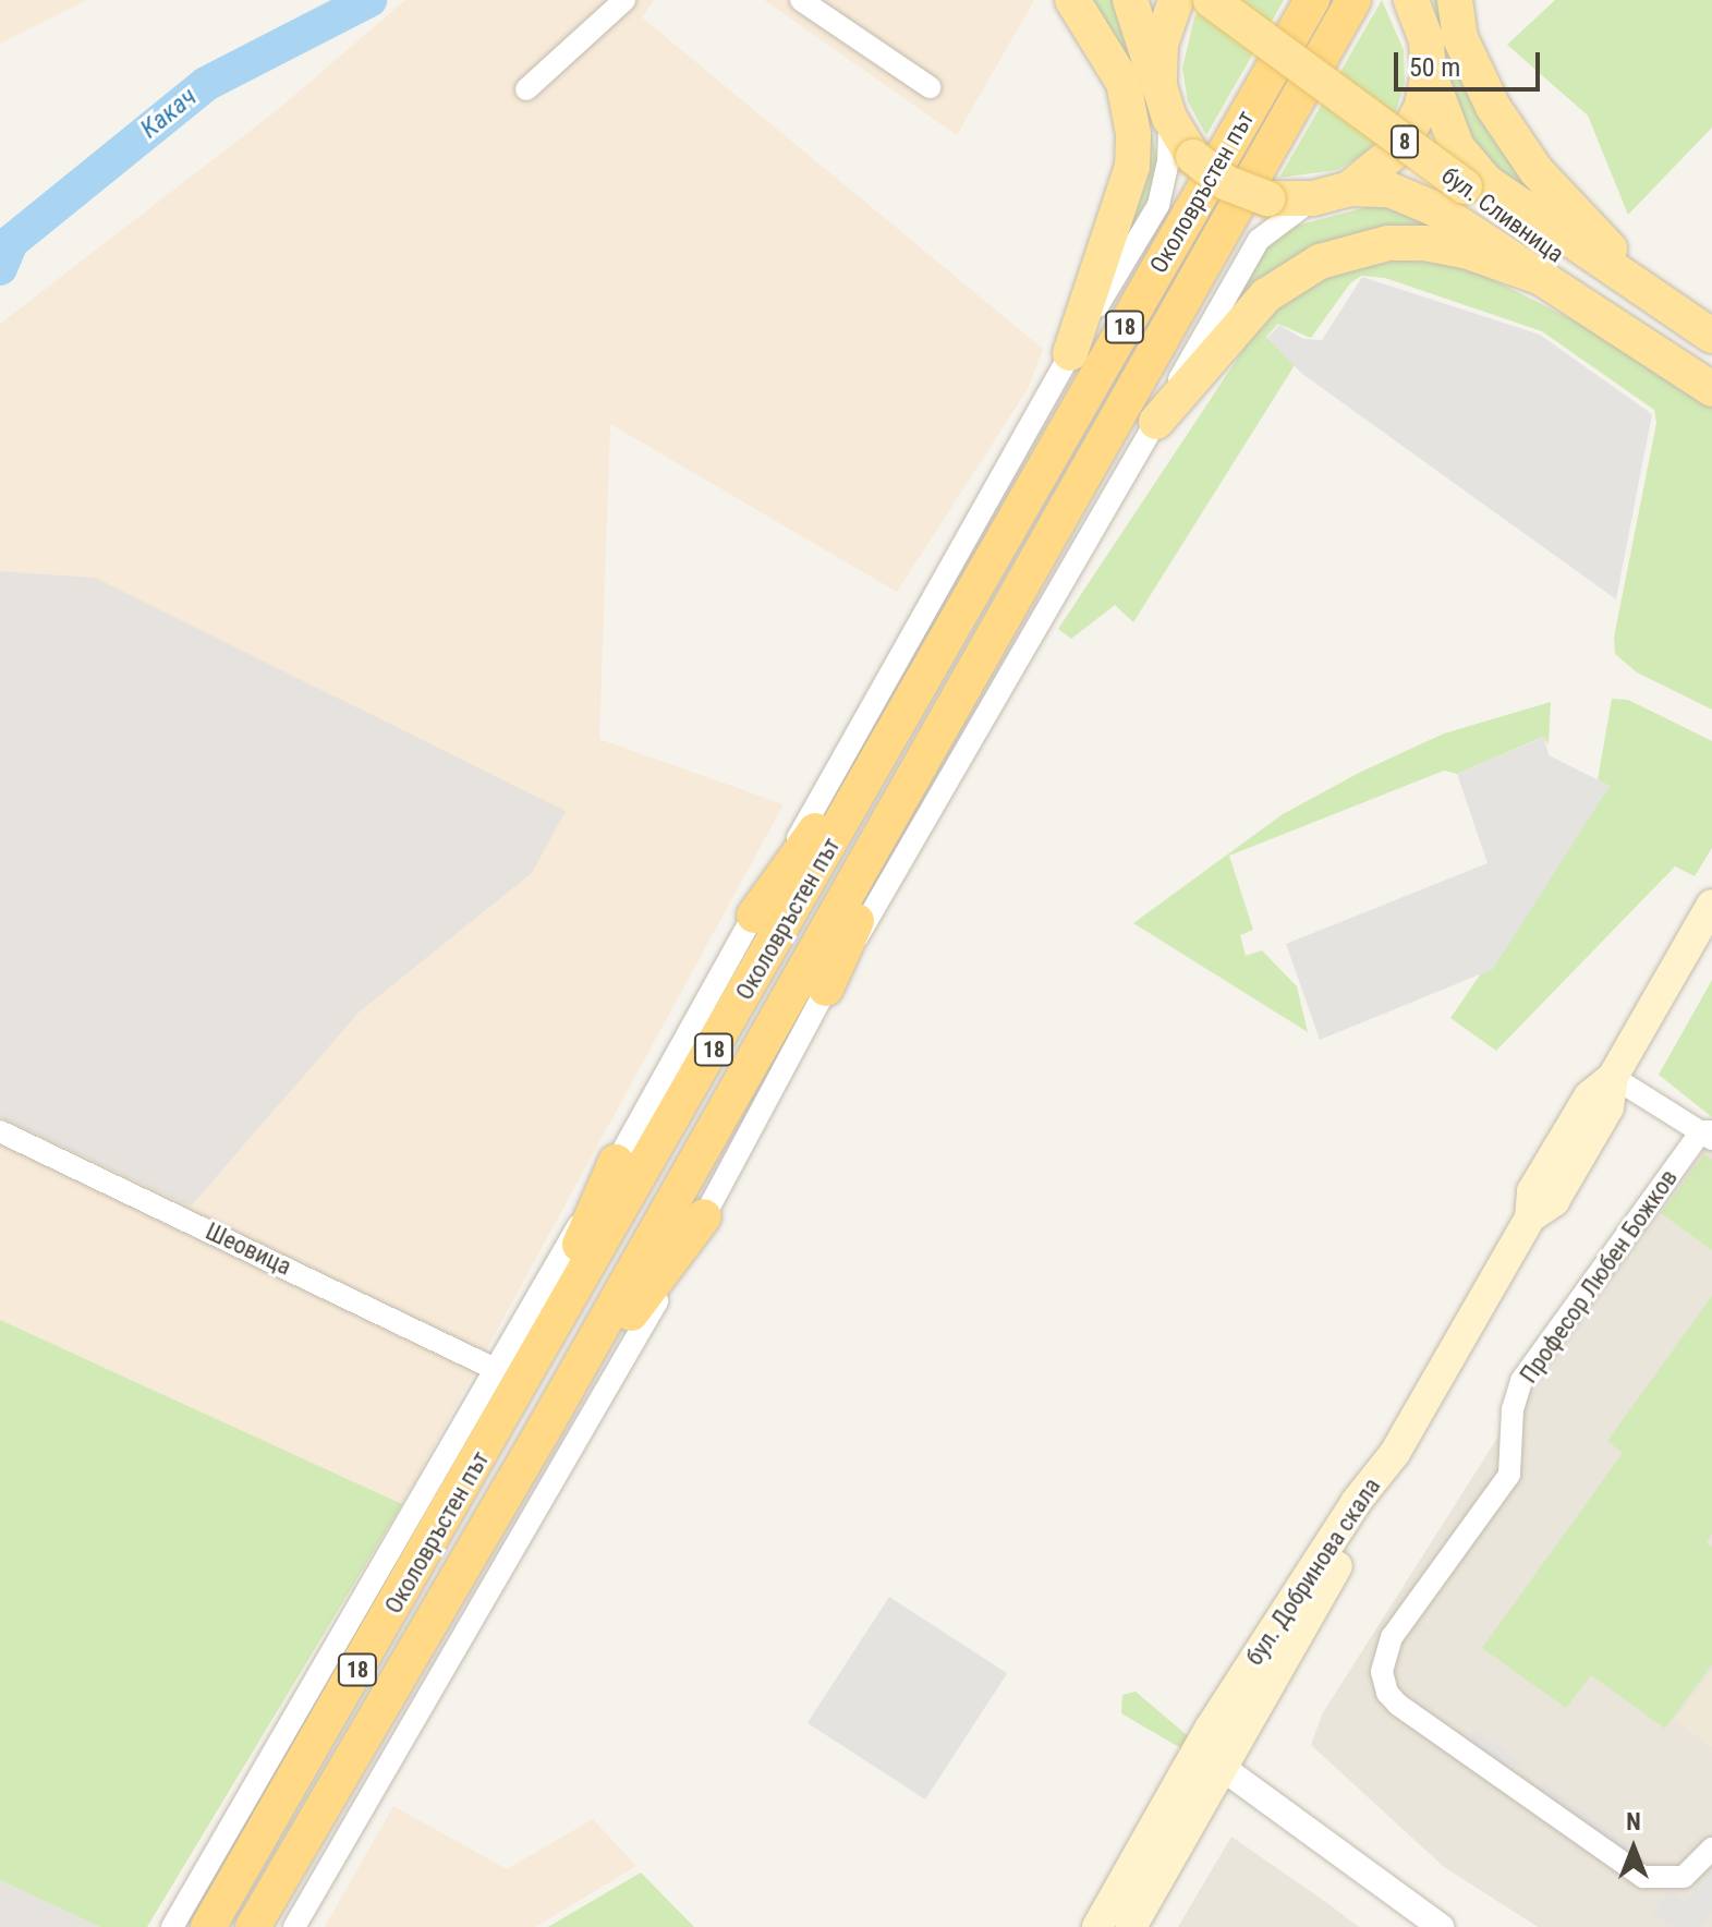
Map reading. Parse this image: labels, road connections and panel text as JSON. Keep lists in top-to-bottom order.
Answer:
{
  "streets": {
    "highway": ["Околовръстен път", "18"],
    "main road": ["8", "бул. Сливница", "бул. Добринова скала"],
    "street": ["Шеовица", "Професор Любен Божков"]
  },
  "crossings": [
    ["8", "Околовръстен път"],
    ["8", "бул. Сливница"],
    ["Околовръстен път", "Шеовица"]
  ],
  "water": ["Какач"],
  "scale_bar": "50 m",
  "north": "top"
}
